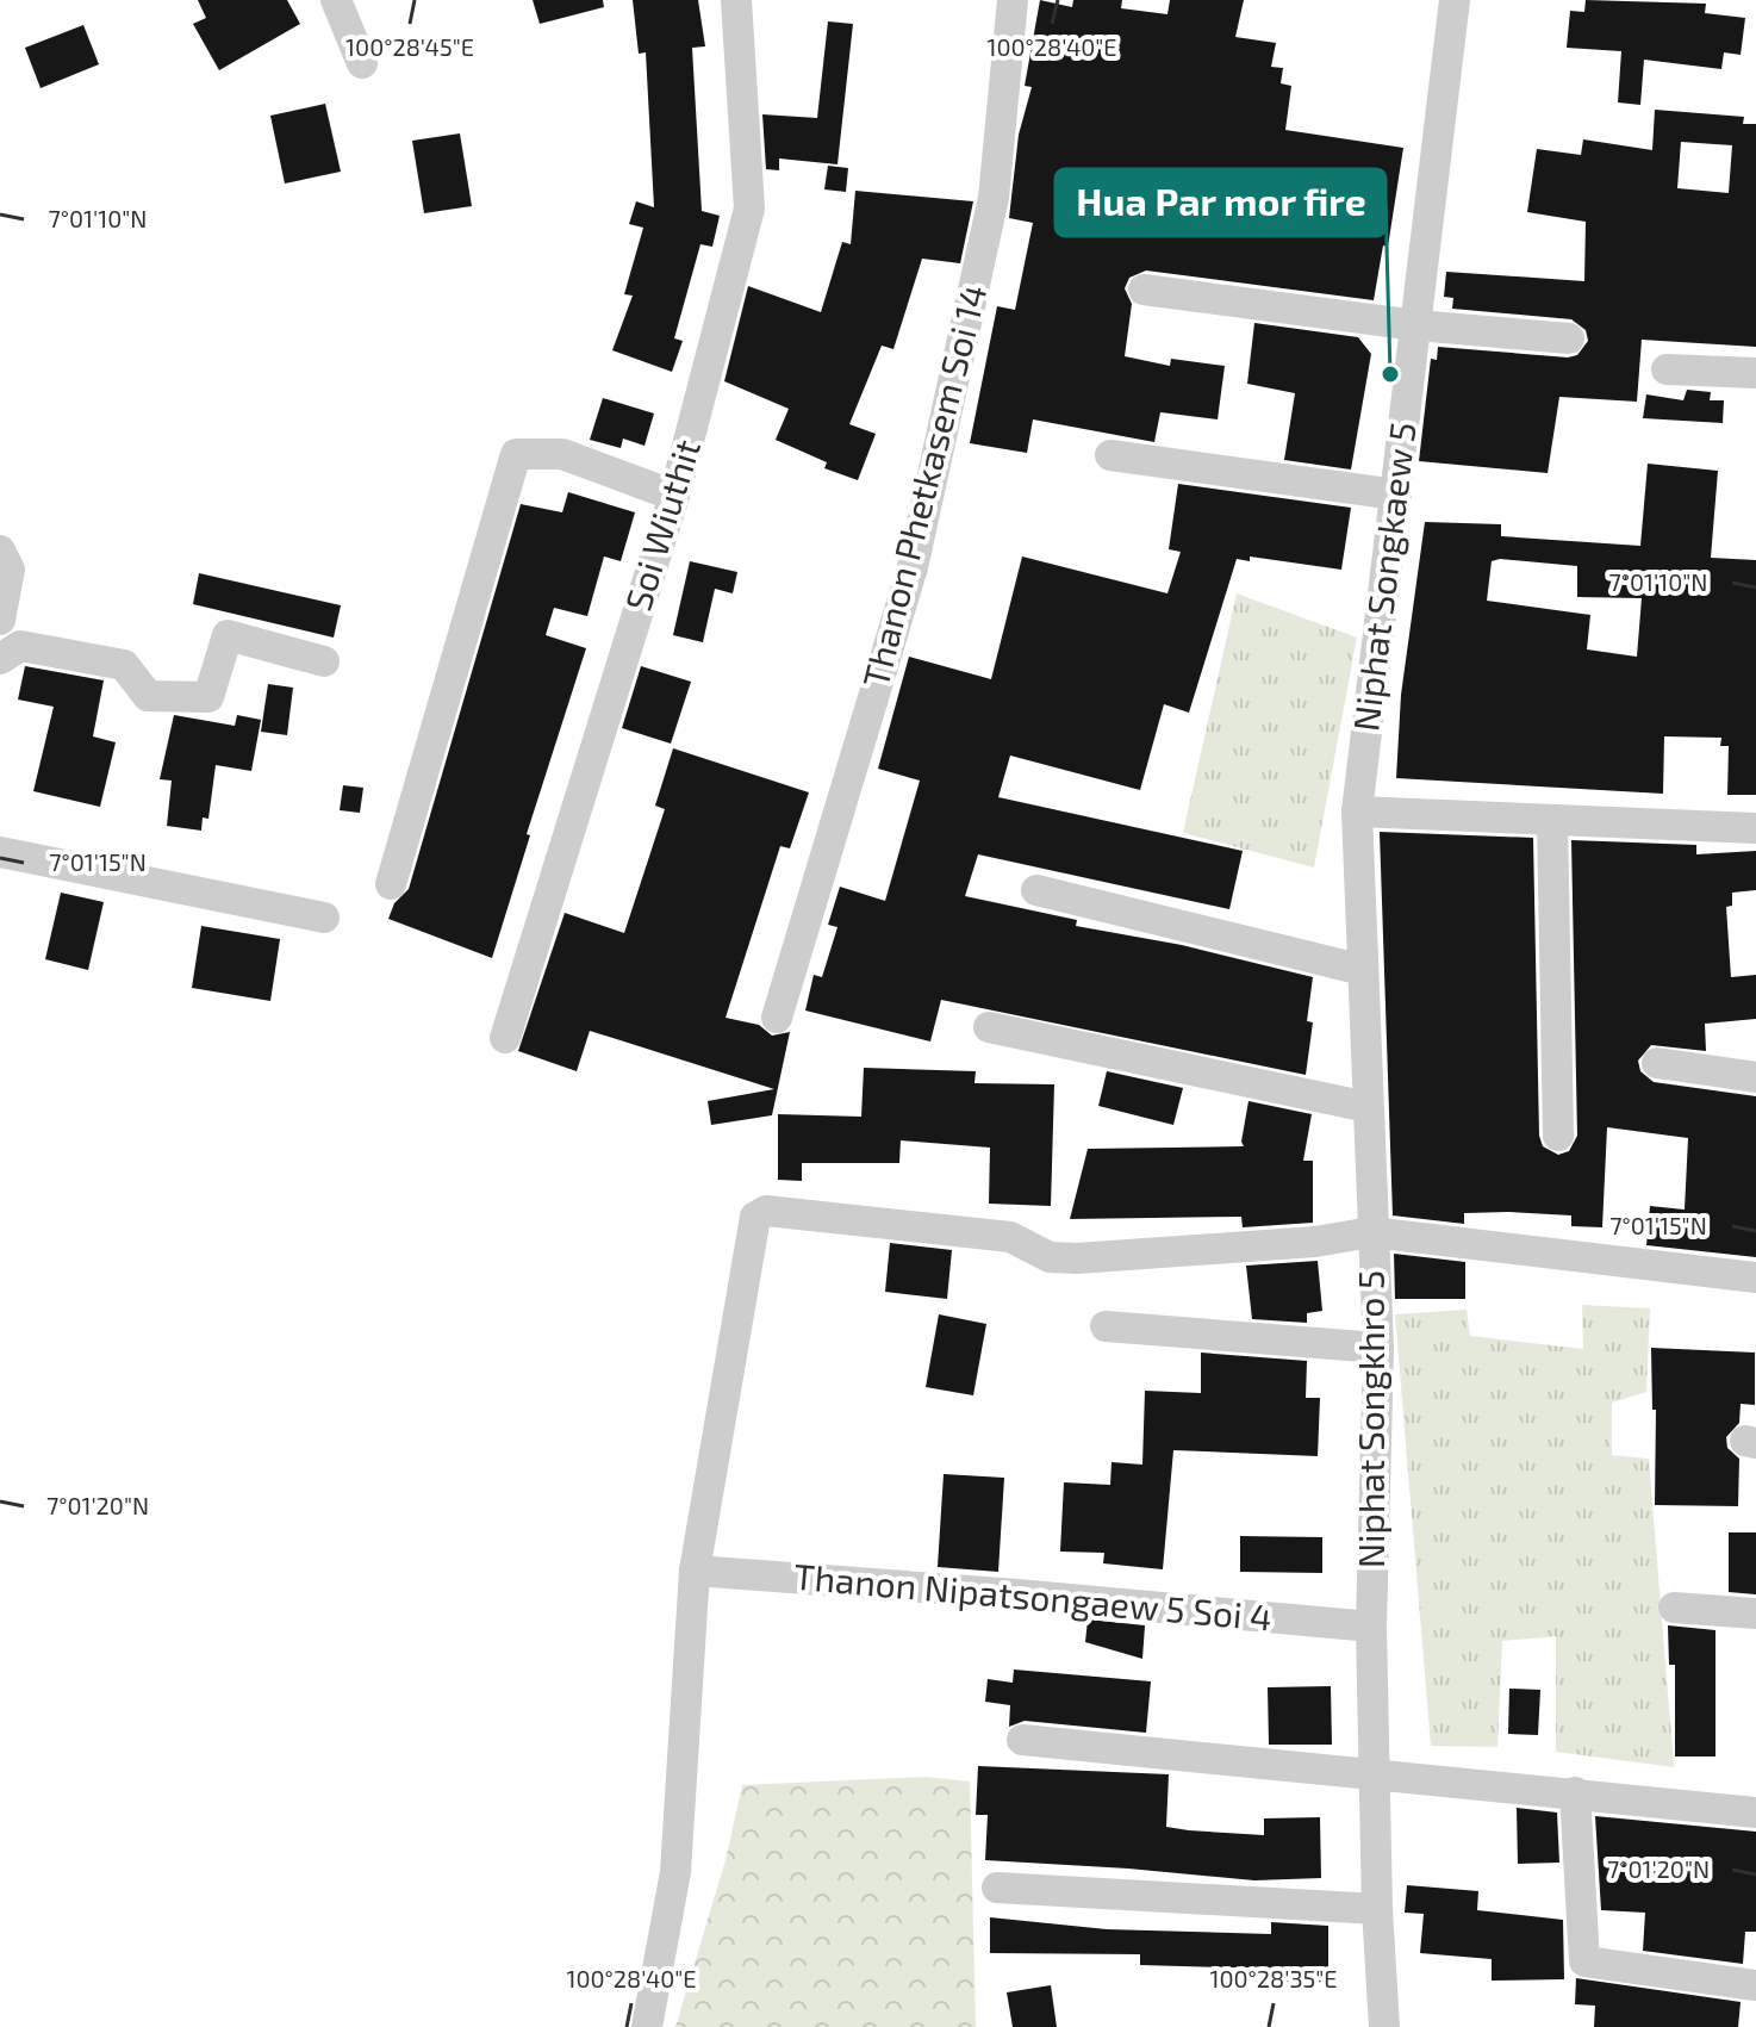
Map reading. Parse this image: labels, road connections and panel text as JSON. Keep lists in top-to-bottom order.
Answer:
{
  "streets": {
    "street": [
      "Thanon Phetkasem Soi 14",
      "Soi Wiuthit",
      "Niphat Songkaew 5",
      "Niphat Songkhro 5",
      "Thanon Nipatsongaew 5 Soi 4"
    ]
  },
  "crossings": [
    ["Niphat Songkaew 5", "Niphat Songkhro 5"],
    ["Niphat Songkhro 5", "Thanon Nipatsongaew 5 Soi 4"]
  ],
  "places": ["Hua Par mor fire"],
  "coordinates": [
    "100°28'45\"E",
    "100°28'40\"E",
    "7°01'10\"N",
    "7°01'15\"N",
    "7°01'20\"N",
    "100°28'35\"E"
  ]
}
